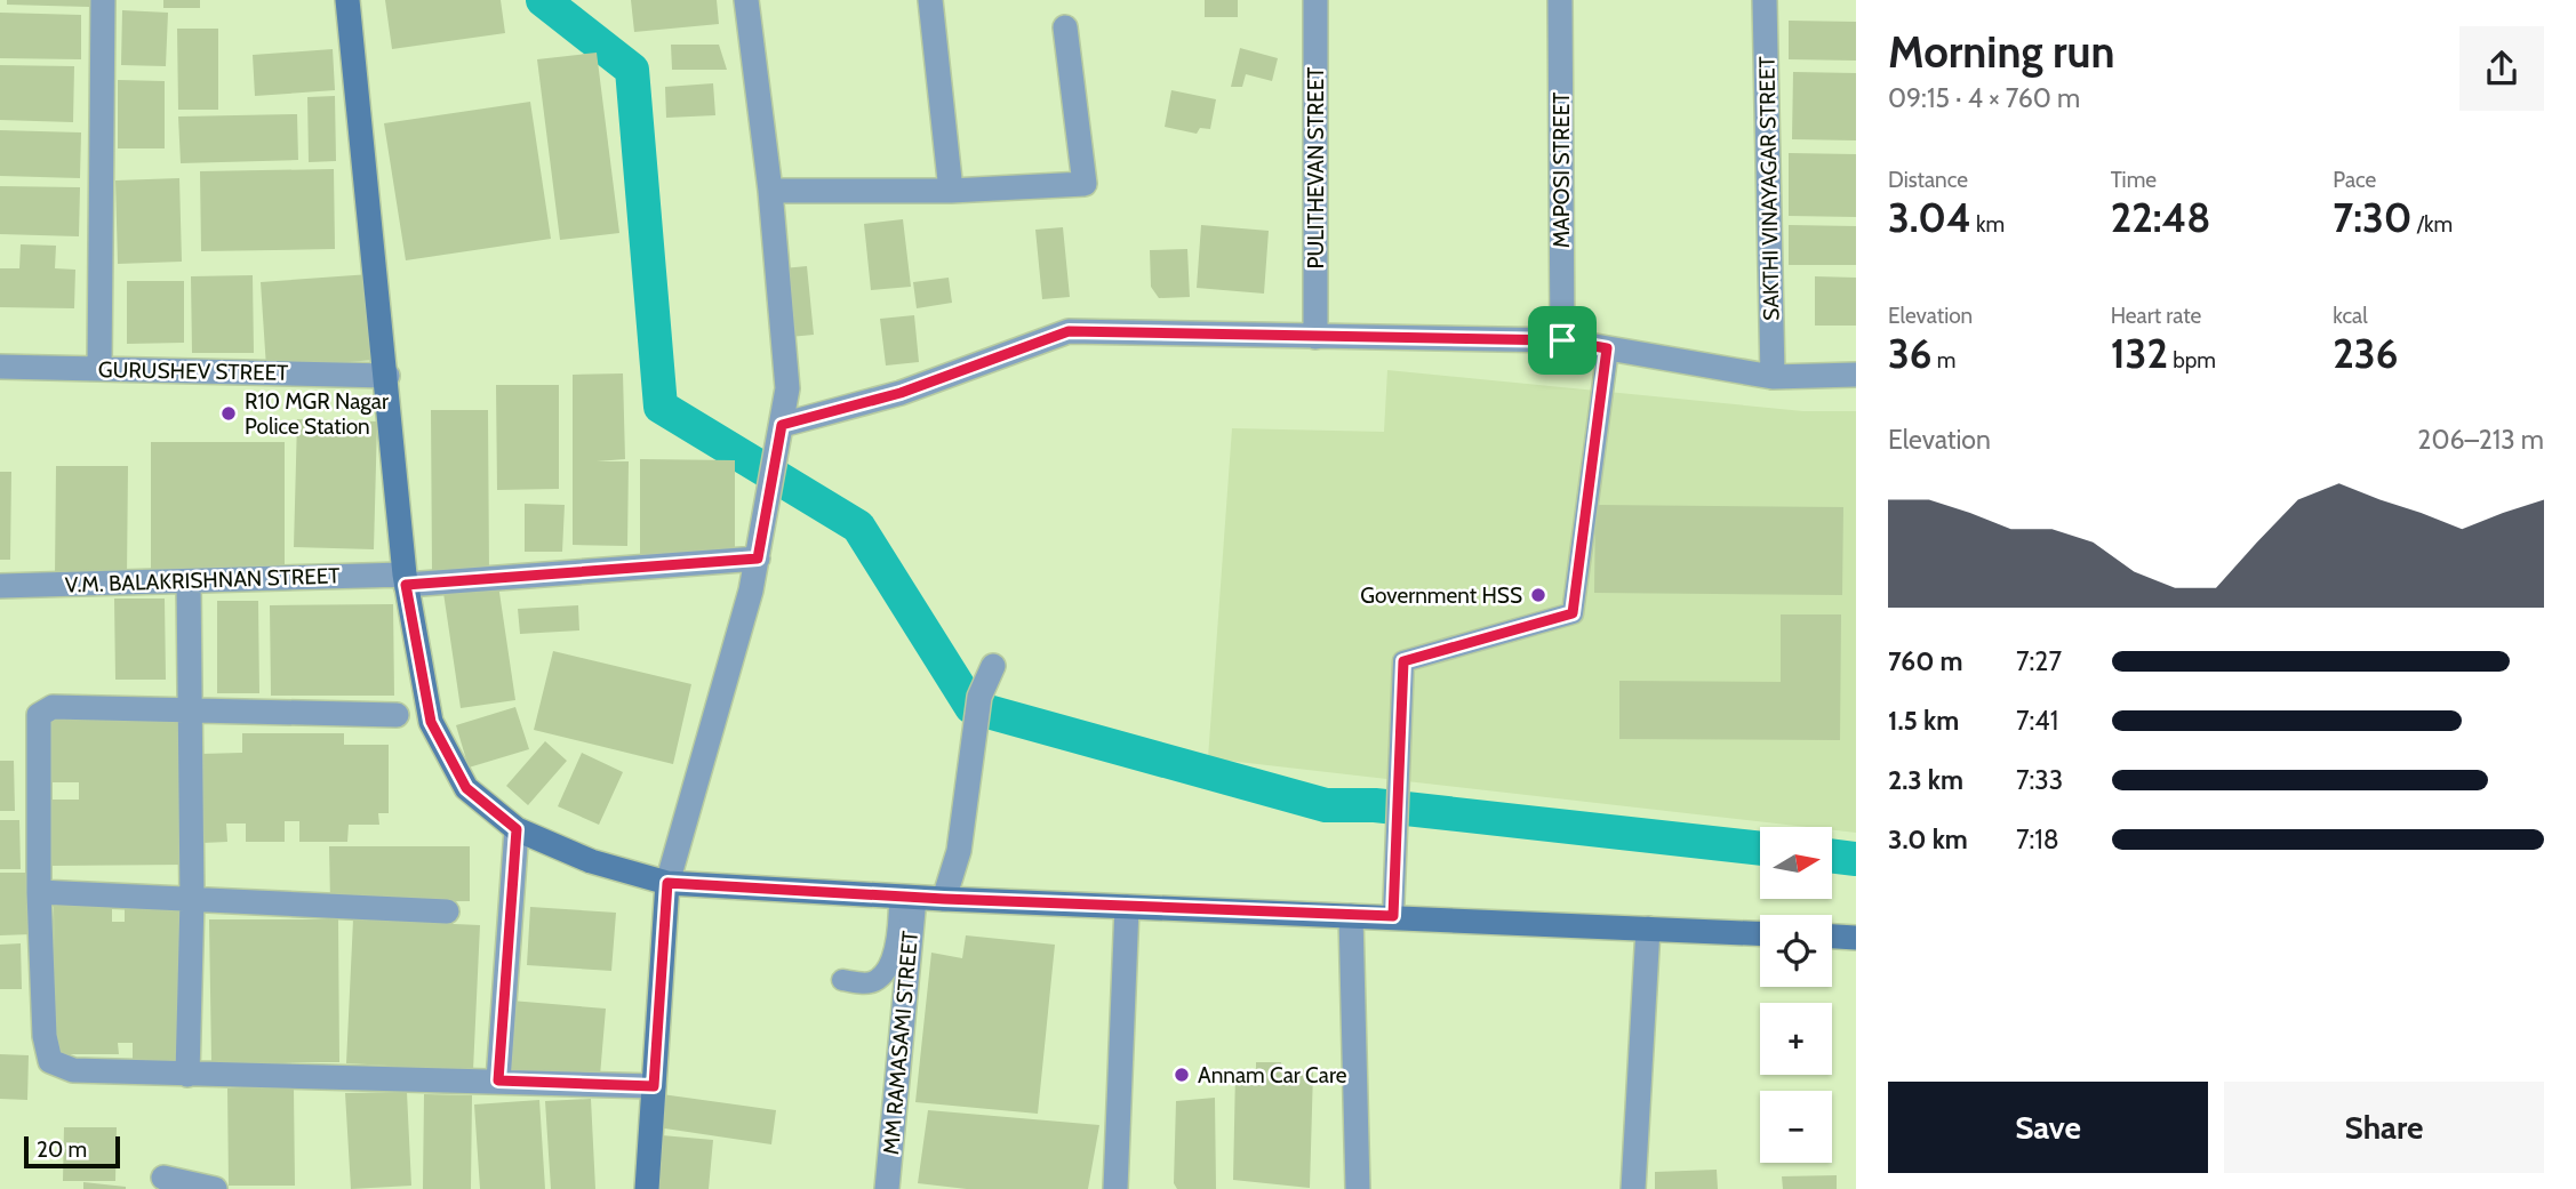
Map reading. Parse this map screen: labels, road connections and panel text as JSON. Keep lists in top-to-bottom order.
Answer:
{
  "streets": {
    "street": [
      "PULITHEVAN STREET",
      "MAPOSI STREET",
      "SAKTHI VINAYAGAR STREET",
      "GURUSHEV STREET",
      "V.M. BALAKRISHNAN STREET",
      "MM RAMASAMI STREET"
    ]
  },
  "places": ["R10 MGR Nagar Police Station", "Government HSS", "Annam Car Care"],
  "scale_bar": "20 m",
  "north": "right",
  "page": {
    "heading": ["Morning run", "09:15 · 4 × 760 m"],
    "stats": [
      ["Distance", "3.04 km"],
      ["Time", "22:48"],
      ["Pace", "7:30 /km"],
      ["Elevation", "36 m"],
      ["Heart rate", "132 bpm"],
      ["kcal", "236"]
    ],
    "chart": ["Elevation", "206–213 m"],
    "list": [
      {
        "name": "760 m",
        "note": "7:27"
      },
      {
        "name": "1.5 km",
        "note": "7:41"
      },
      {
        "name": "2.3 km",
        "note": "7:33"
      },
      {
        "name": "3.0 km",
        "note": "7:18"
      }
    ],
    "map_buttons": ["+", "−"],
    "buttons": ["Save", "Share"],
    "scale": "20 m"
  }
}
